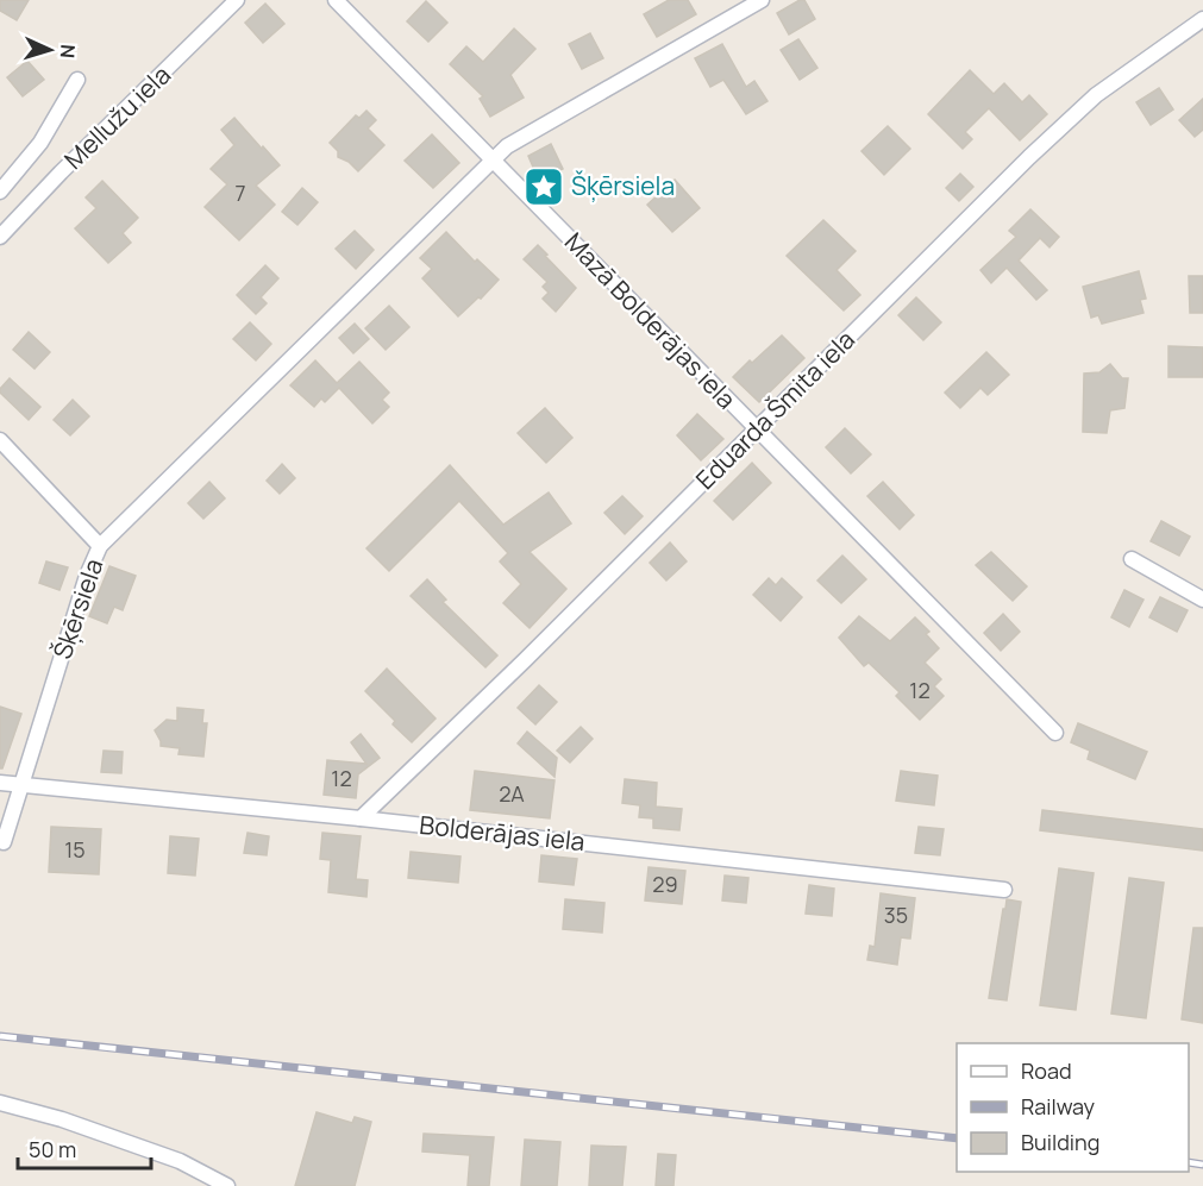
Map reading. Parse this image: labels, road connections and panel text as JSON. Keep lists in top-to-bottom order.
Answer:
{
  "streets": {
    "street": [
      "Mellužu iela",
      "Mazā Bolderājas iela",
      "Eduarda Šmita iela",
      "Šķērsiela",
      "Bolderājas iela"
    ]
  },
  "crossings": [
    ["Mazā Bolderājas iela", "Eduarda Šmita iela"],
    ["Mazā Bolderājas iela", "Šķērsiela"],
    ["Eduarda Šmita iela", "Bolderājas iela"],
    ["Šķērsiela", "Bolderājas iela"]
  ],
  "places": {
    "place": ["Šķērsiela"]
  },
  "house_numbers": [
    "7",
    "12",
    "12",
    "2A",
    "15",
    "29",
    "35"
  ],
  "legend": ["Road", "Railway", "Building"],
  "scale_bar": "50 m",
  "north": "right"
}
